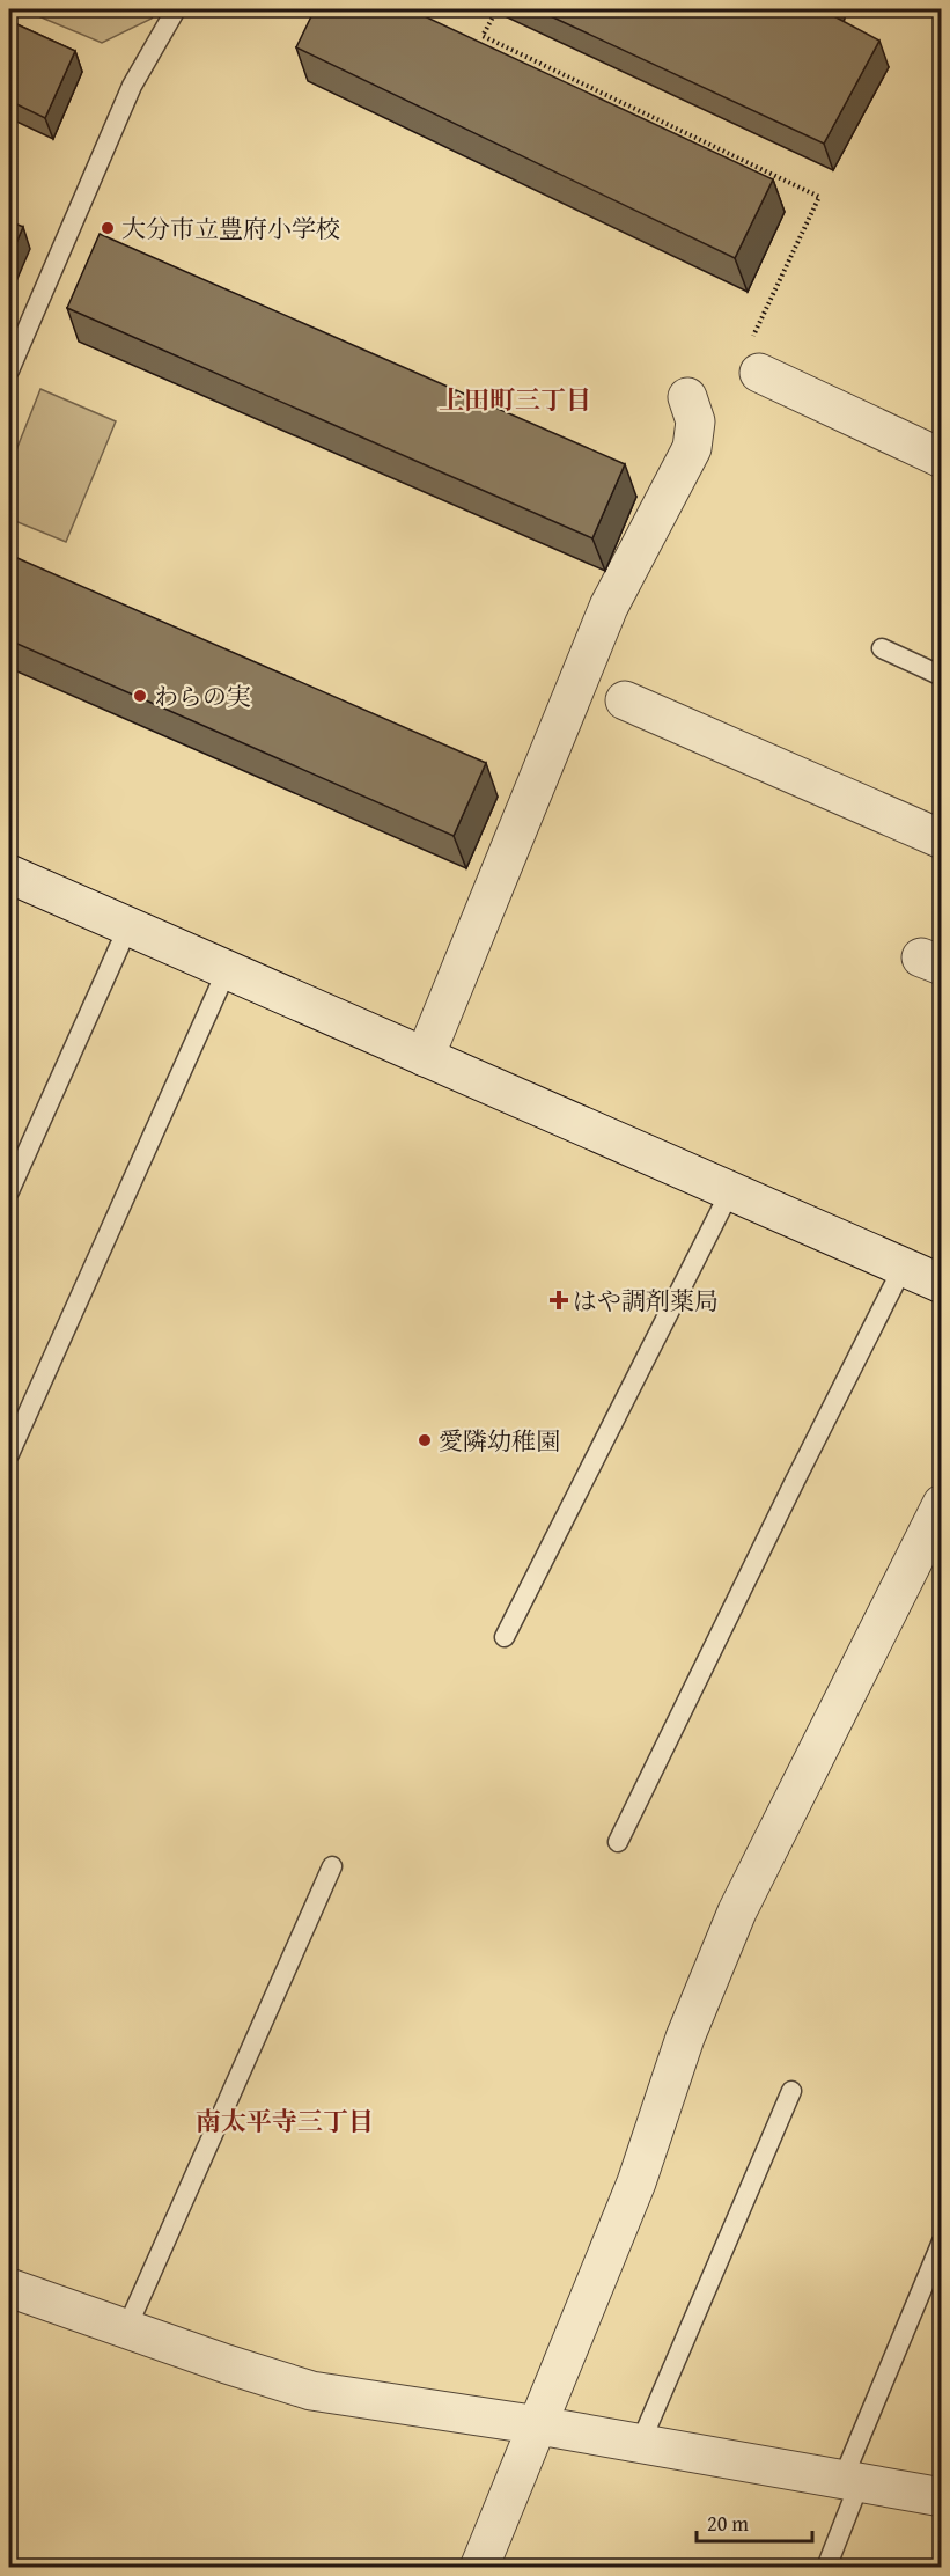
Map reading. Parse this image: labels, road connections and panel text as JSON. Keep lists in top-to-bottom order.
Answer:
{
  "districts": ["上田町三丁目", "南太平寺三丁目"],
  "places": {
    "other": ["大分市立豊府小学校", "わらの実", "愛隣幼稚園"],
    "health": ["はや調剤薬局"]
  },
  "scale_bar": "20 m"
}
